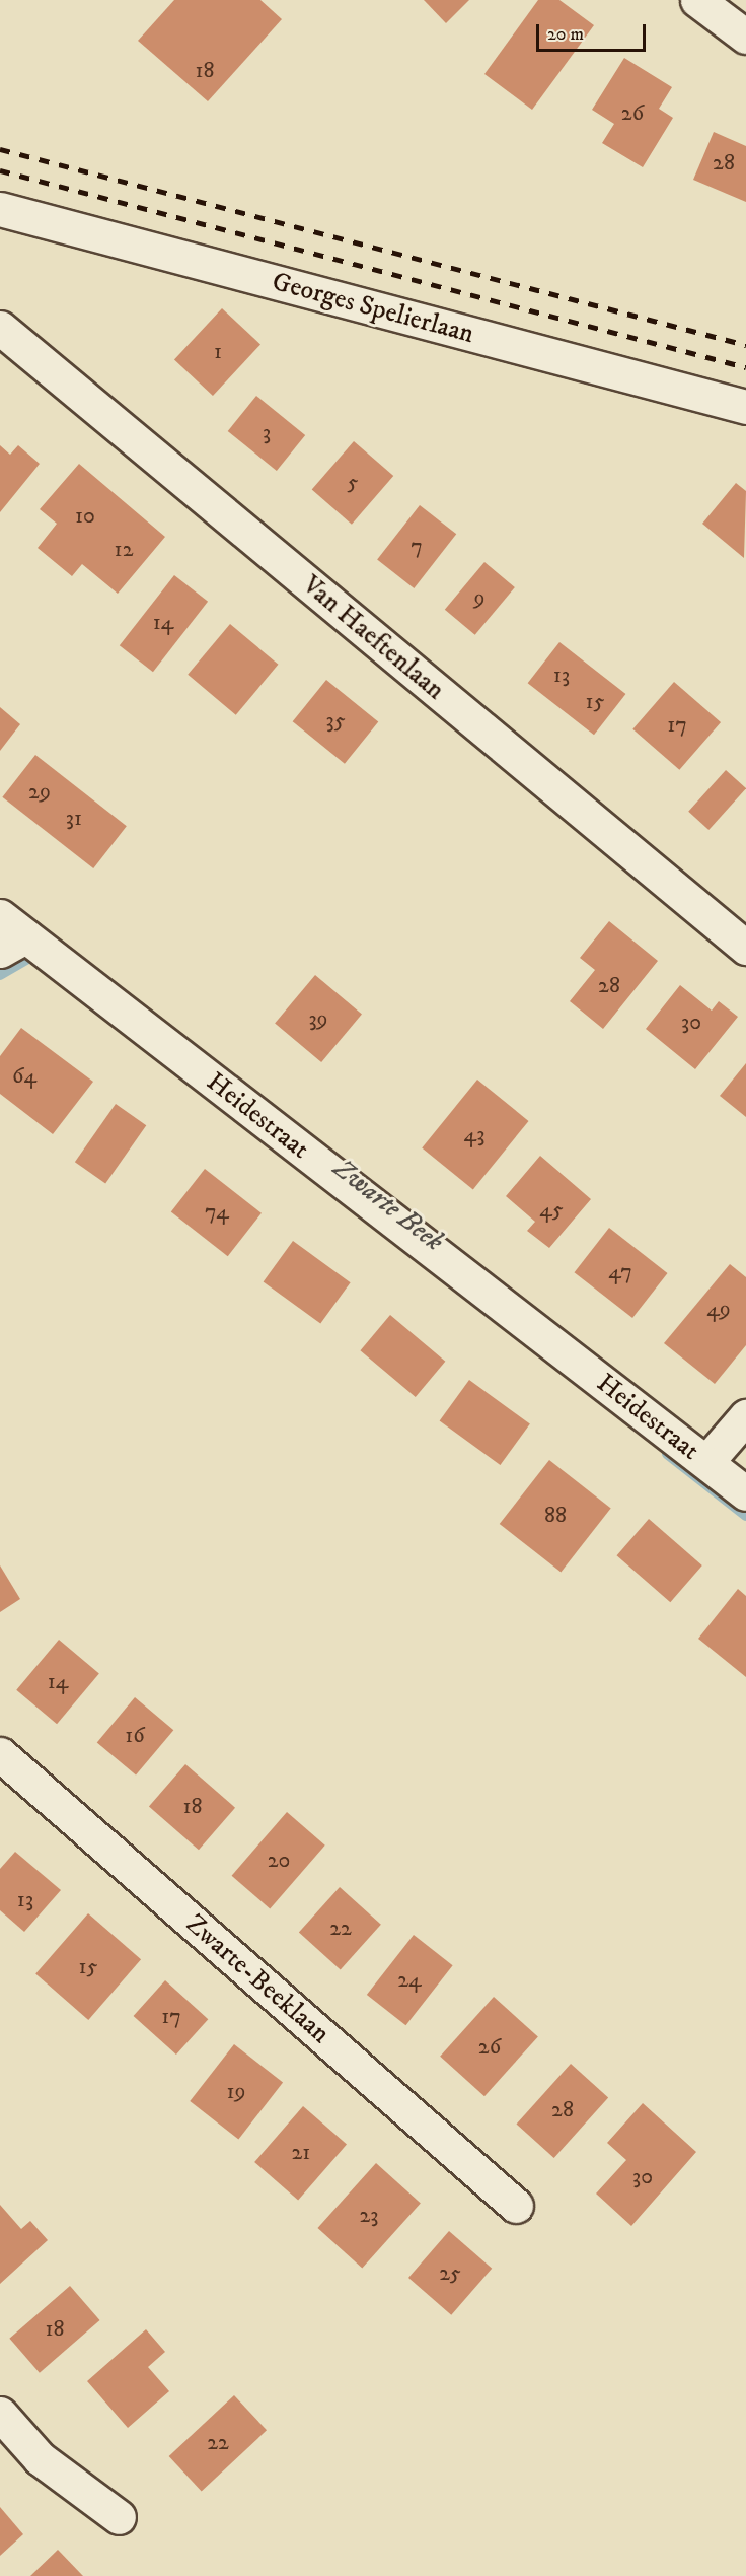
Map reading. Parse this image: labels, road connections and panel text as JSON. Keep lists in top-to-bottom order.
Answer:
{
  "streets": {
    "street": [
      "Georges Spelierlaan",
      "Van Haeftenlaan",
      "Heidestraat",
      "Zwarte-Beeklaan"
    ]
  },
  "water": ["Zwarte Beek"],
  "house_numbers": [
    "18",
    "26",
    "28",
    "1",
    "3",
    "5",
    "10",
    "7",
    "12",
    "9",
    "14",
    "13",
    "15",
    "35",
    "17",
    "29",
    "31",
    "28",
    "39",
    "30",
    "64",
    "43",
    "45",
    "74",
    "47",
    "49",
    "88",
    "14",
    "16",
    "18",
    "20",
    "13",
    "22",
    "15",
    "24",
    "17",
    "26",
    "19",
    "28",
    "21",
    "30",
    "23",
    "25",
    "18",
    "22"
  ],
  "scale_bar": "20 m"
}
